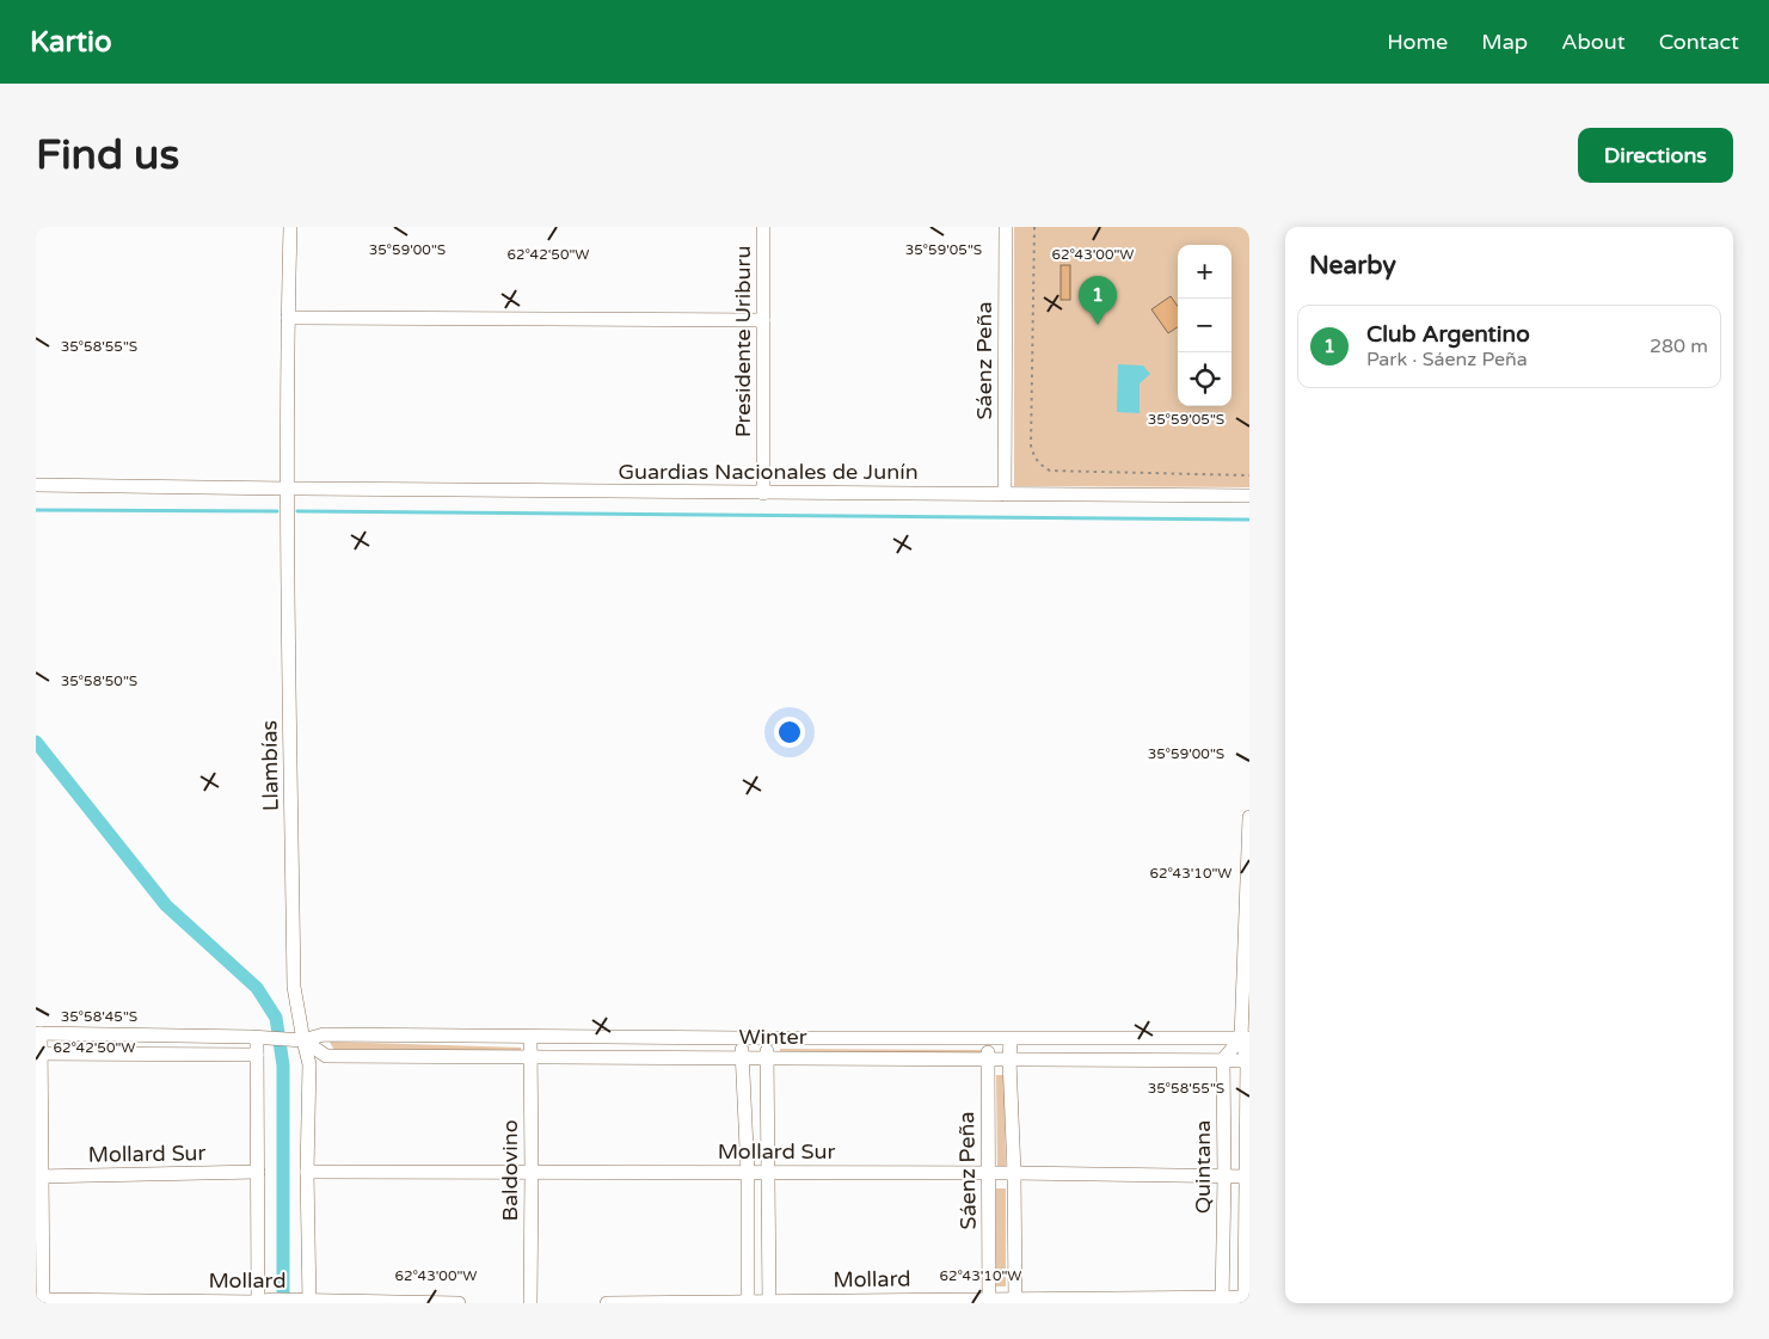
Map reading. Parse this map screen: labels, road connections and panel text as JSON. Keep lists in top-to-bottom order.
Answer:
{
  "streets": {
    "street": [
      "Presidente Uriburu",
      "Sáenz Peña",
      "Guardias Nacionales de Junín",
      "Llambías",
      "Winter",
      "Mollard Sur",
      "Quintana",
      "Baldovino",
      "Mollard"
    ]
  },
  "crossings": [
    ["Presidente Uriburu", "Guardias Nacionales de Junín"],
    ["Sáenz Peña", "Guardias Nacionales de Junín"],
    ["Sáenz Peña", "Winter"],
    ["Sáenz Peña", "Mollard Sur"],
    ["Sáenz Peña", "Mollard"],
    ["Guardias Nacionales de Junín", "Llambías"],
    ["Llambías", "Winter"],
    ["Llambías", "Mollard Sur"],
    ["Llambías", "Mollard"],
    ["Winter", "Quintana"],
    ["Winter", "Baldovino"],
    ["Mollard Sur", "Quintana"],
    ["Mollard Sur", "Baldovino"],
    ["Quintana", "Mollard"]
  ],
  "page": {
    "header": "Kartio",
    "nav": [
      "Home",
      "Map",
      "About",
      "Contact"
    ],
    "buttons": "Directions",
    "title": "Find us",
    "heading": "Nearby",
    "map_buttons": ["+", "−"],
    "pins": "1",
    "list": [
      {
        "mark": "1",
        "name": "Club Argentino",
        "note": "Park · Sáenz Peña",
        "value": "280 m"
      }
    ]
  },
  "coordinates": [
    "35°59'00\"S",
    "35°59'05\"S",
    "62°42'50\"W",
    "62°43'00\"W",
    "35°58'55\"S",
    "35°58'50\"S",
    "62°43'10\"W",
    "35°58'45\"S"
  ]
}
